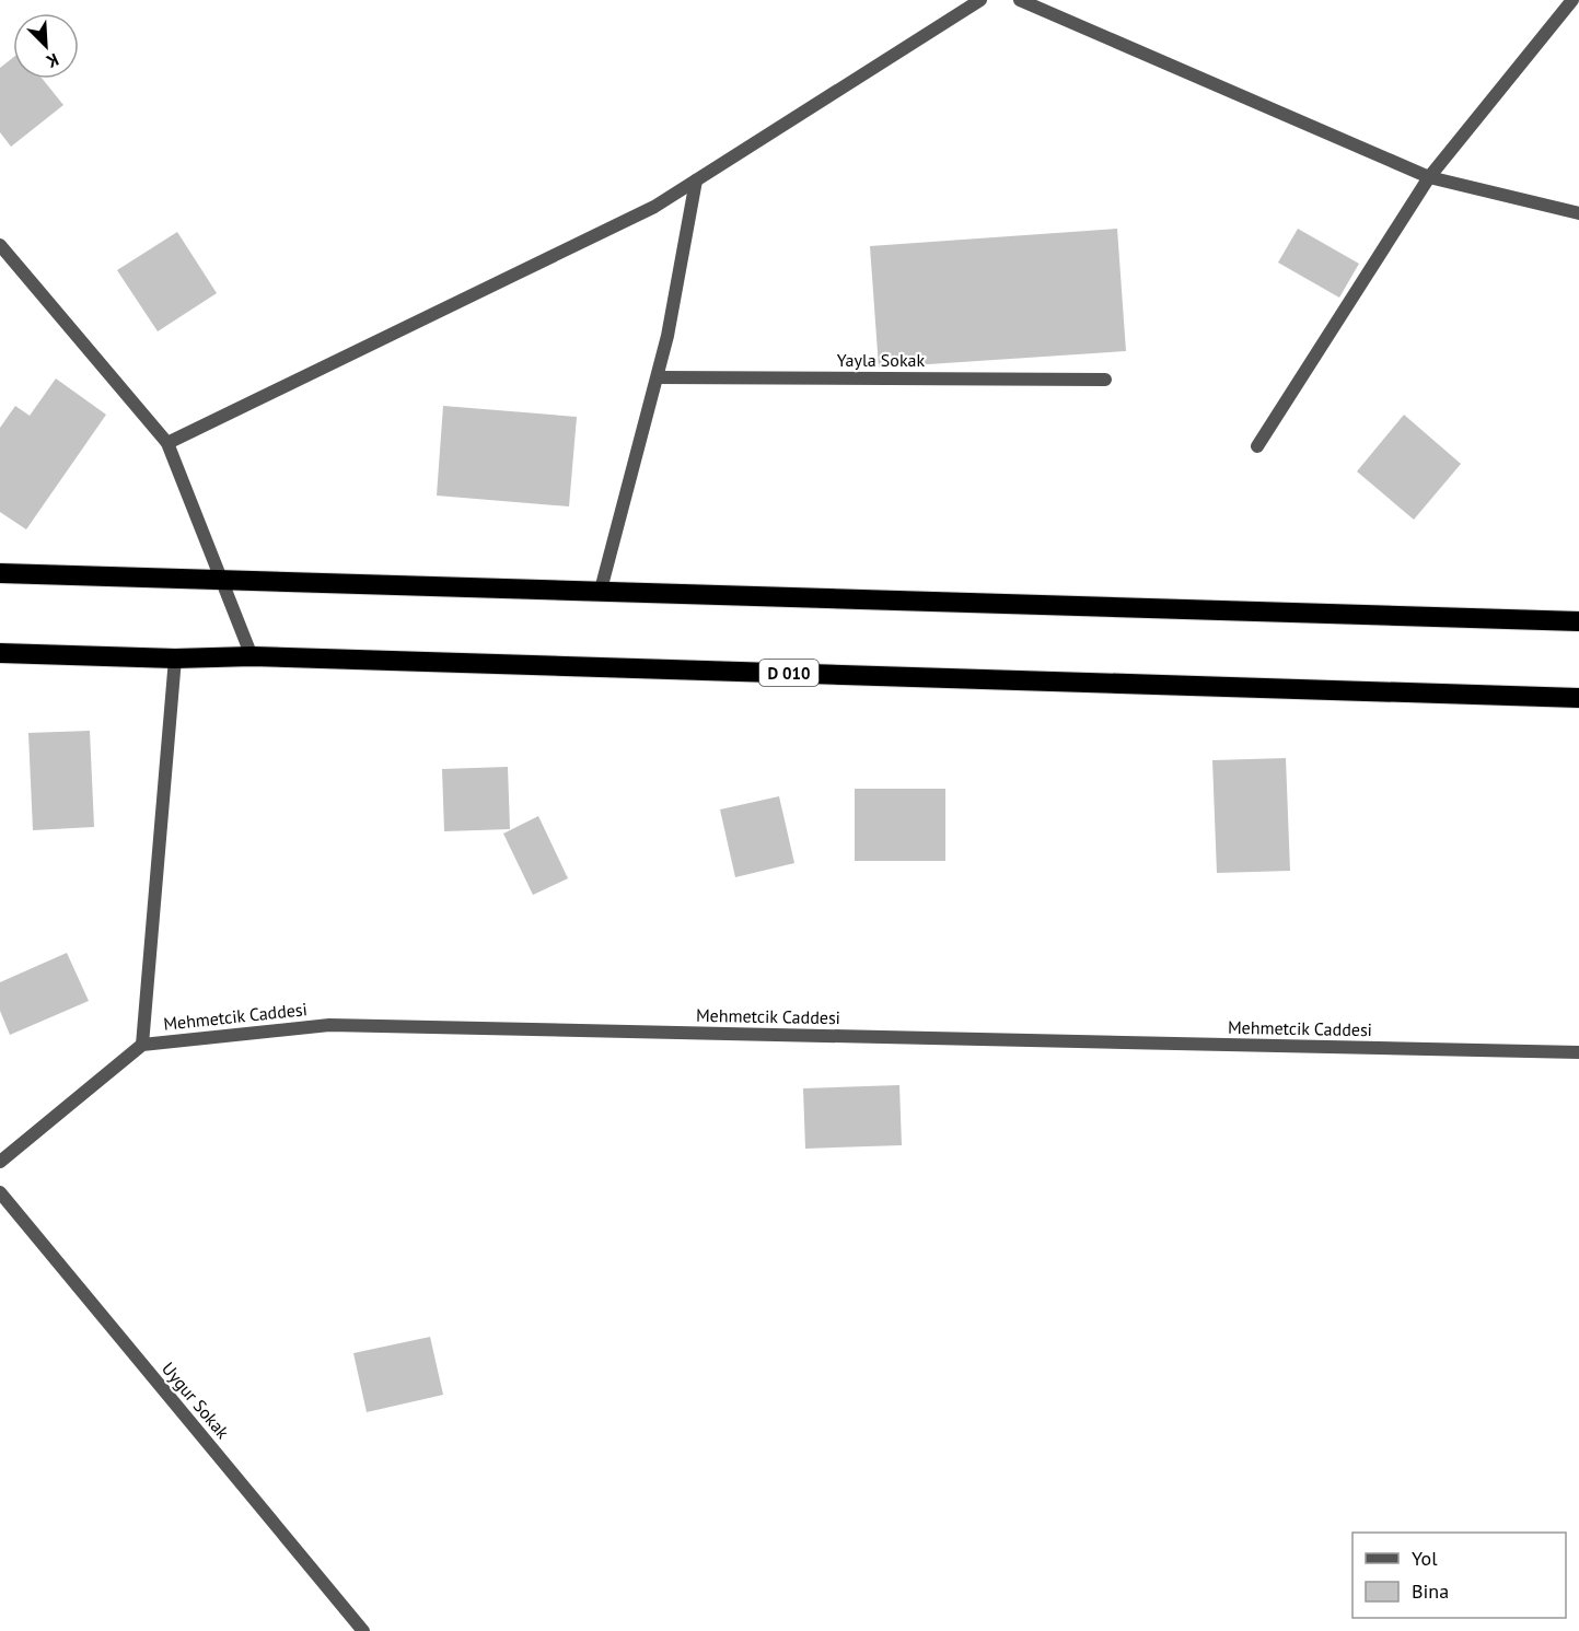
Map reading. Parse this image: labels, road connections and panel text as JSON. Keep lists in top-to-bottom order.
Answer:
{
  "streets": {
    "highway": ["D 010"],
    "street": ["Yayla Sokak", "Mehmetcik Caddesi", "Uygur Sokak"]
  },
  "legend": ["Yol", "Bina"],
  "north": "bottom right"
}
